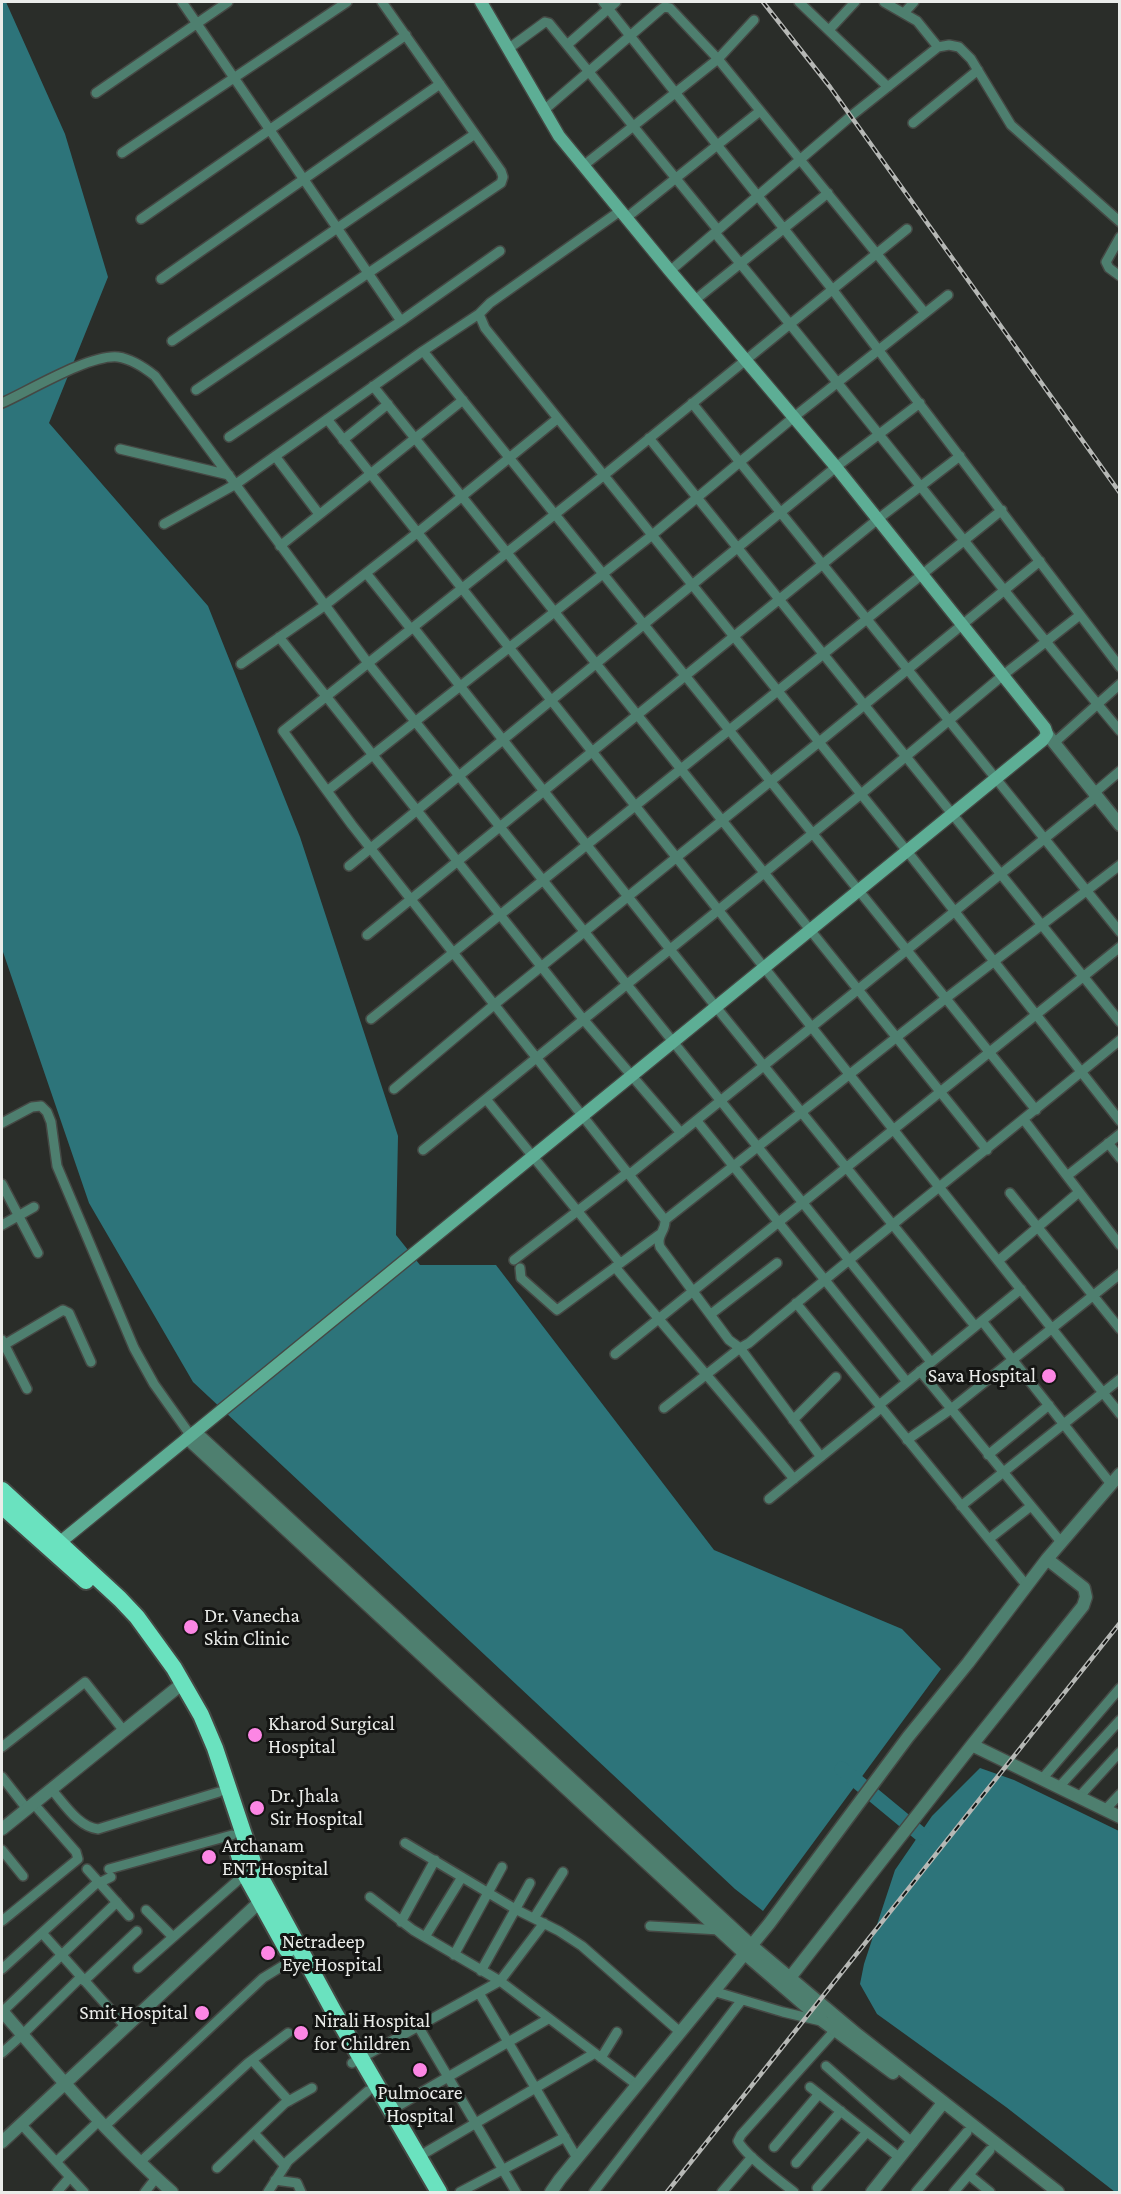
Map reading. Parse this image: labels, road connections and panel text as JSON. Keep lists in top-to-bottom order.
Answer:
{
  "places": [
    "Sava Hospital",
    "Dr. Vanecha Skin Clinic",
    "Kharod Surgical Hospital",
    "Dr. Jhala Sir Hospital",
    "Archanam ENT Hospital",
    "Netradeep Eye Hospital",
    "Smit Hospital",
    "Nirali Hospital for Children",
    "Pulmocare Hospital"
  ]
}
